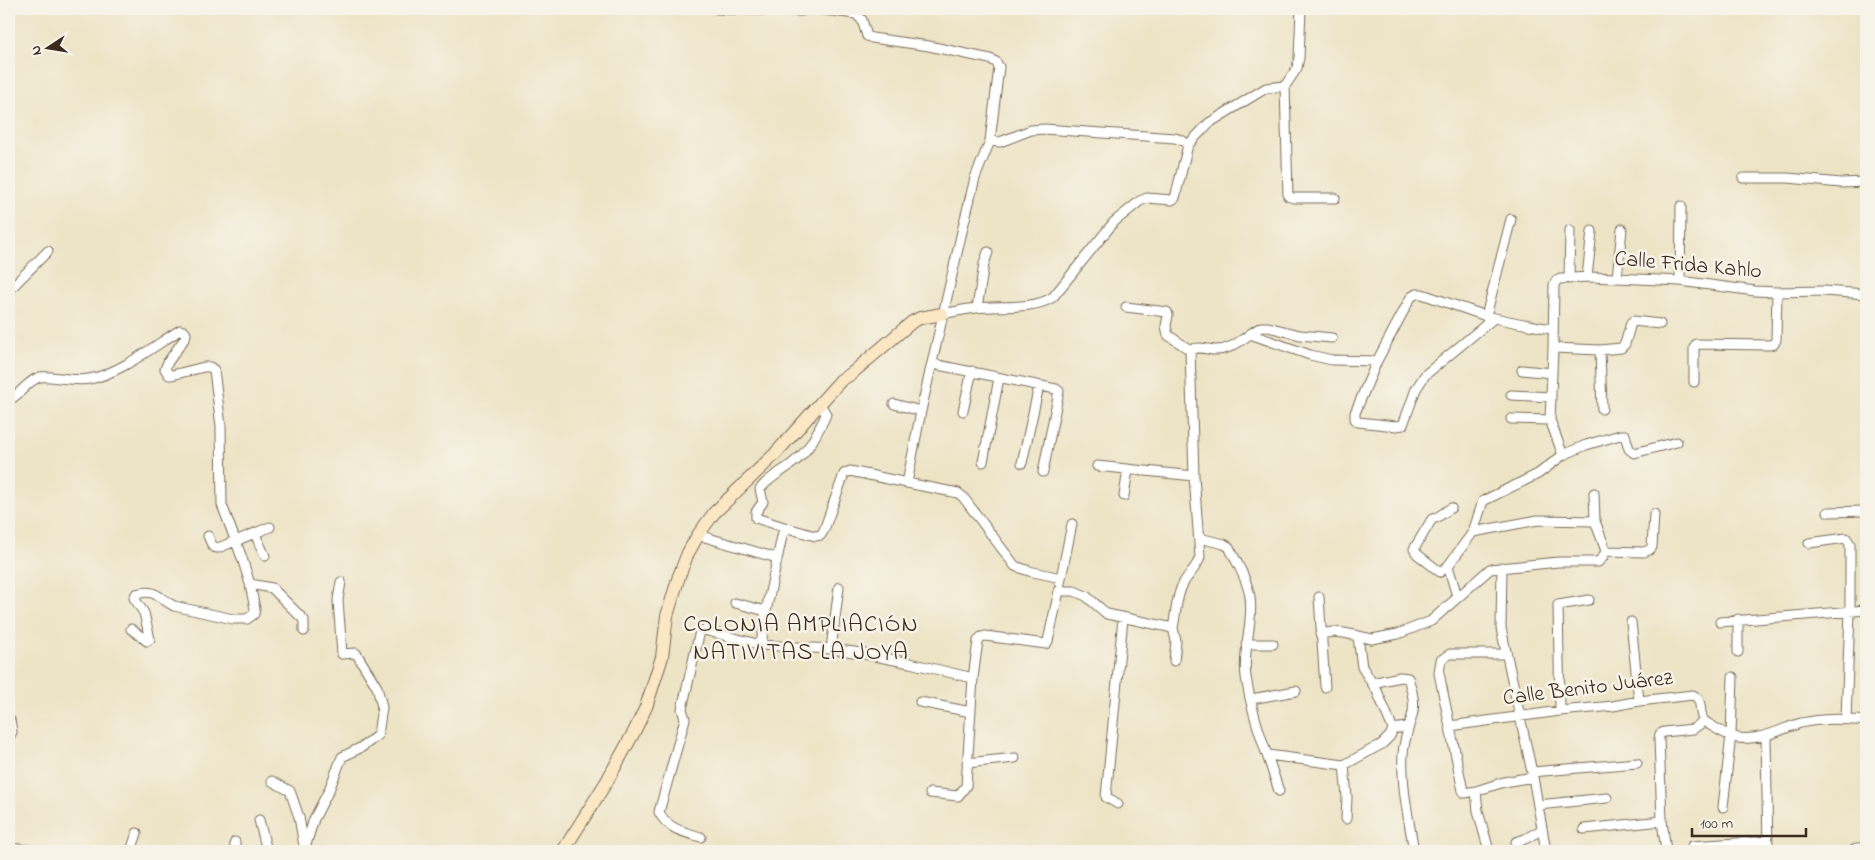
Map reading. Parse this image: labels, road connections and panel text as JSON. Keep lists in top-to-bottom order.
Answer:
{
  "streets": {
    "street": ["Calle Frida Kahlo", "Calle Benito Juárez"]
  },
  "districts": ["COLONIA AMPLIACIÓN NATIVITAS LA JOYA"],
  "scale_bar": "100 m",
  "north": "left"
}
